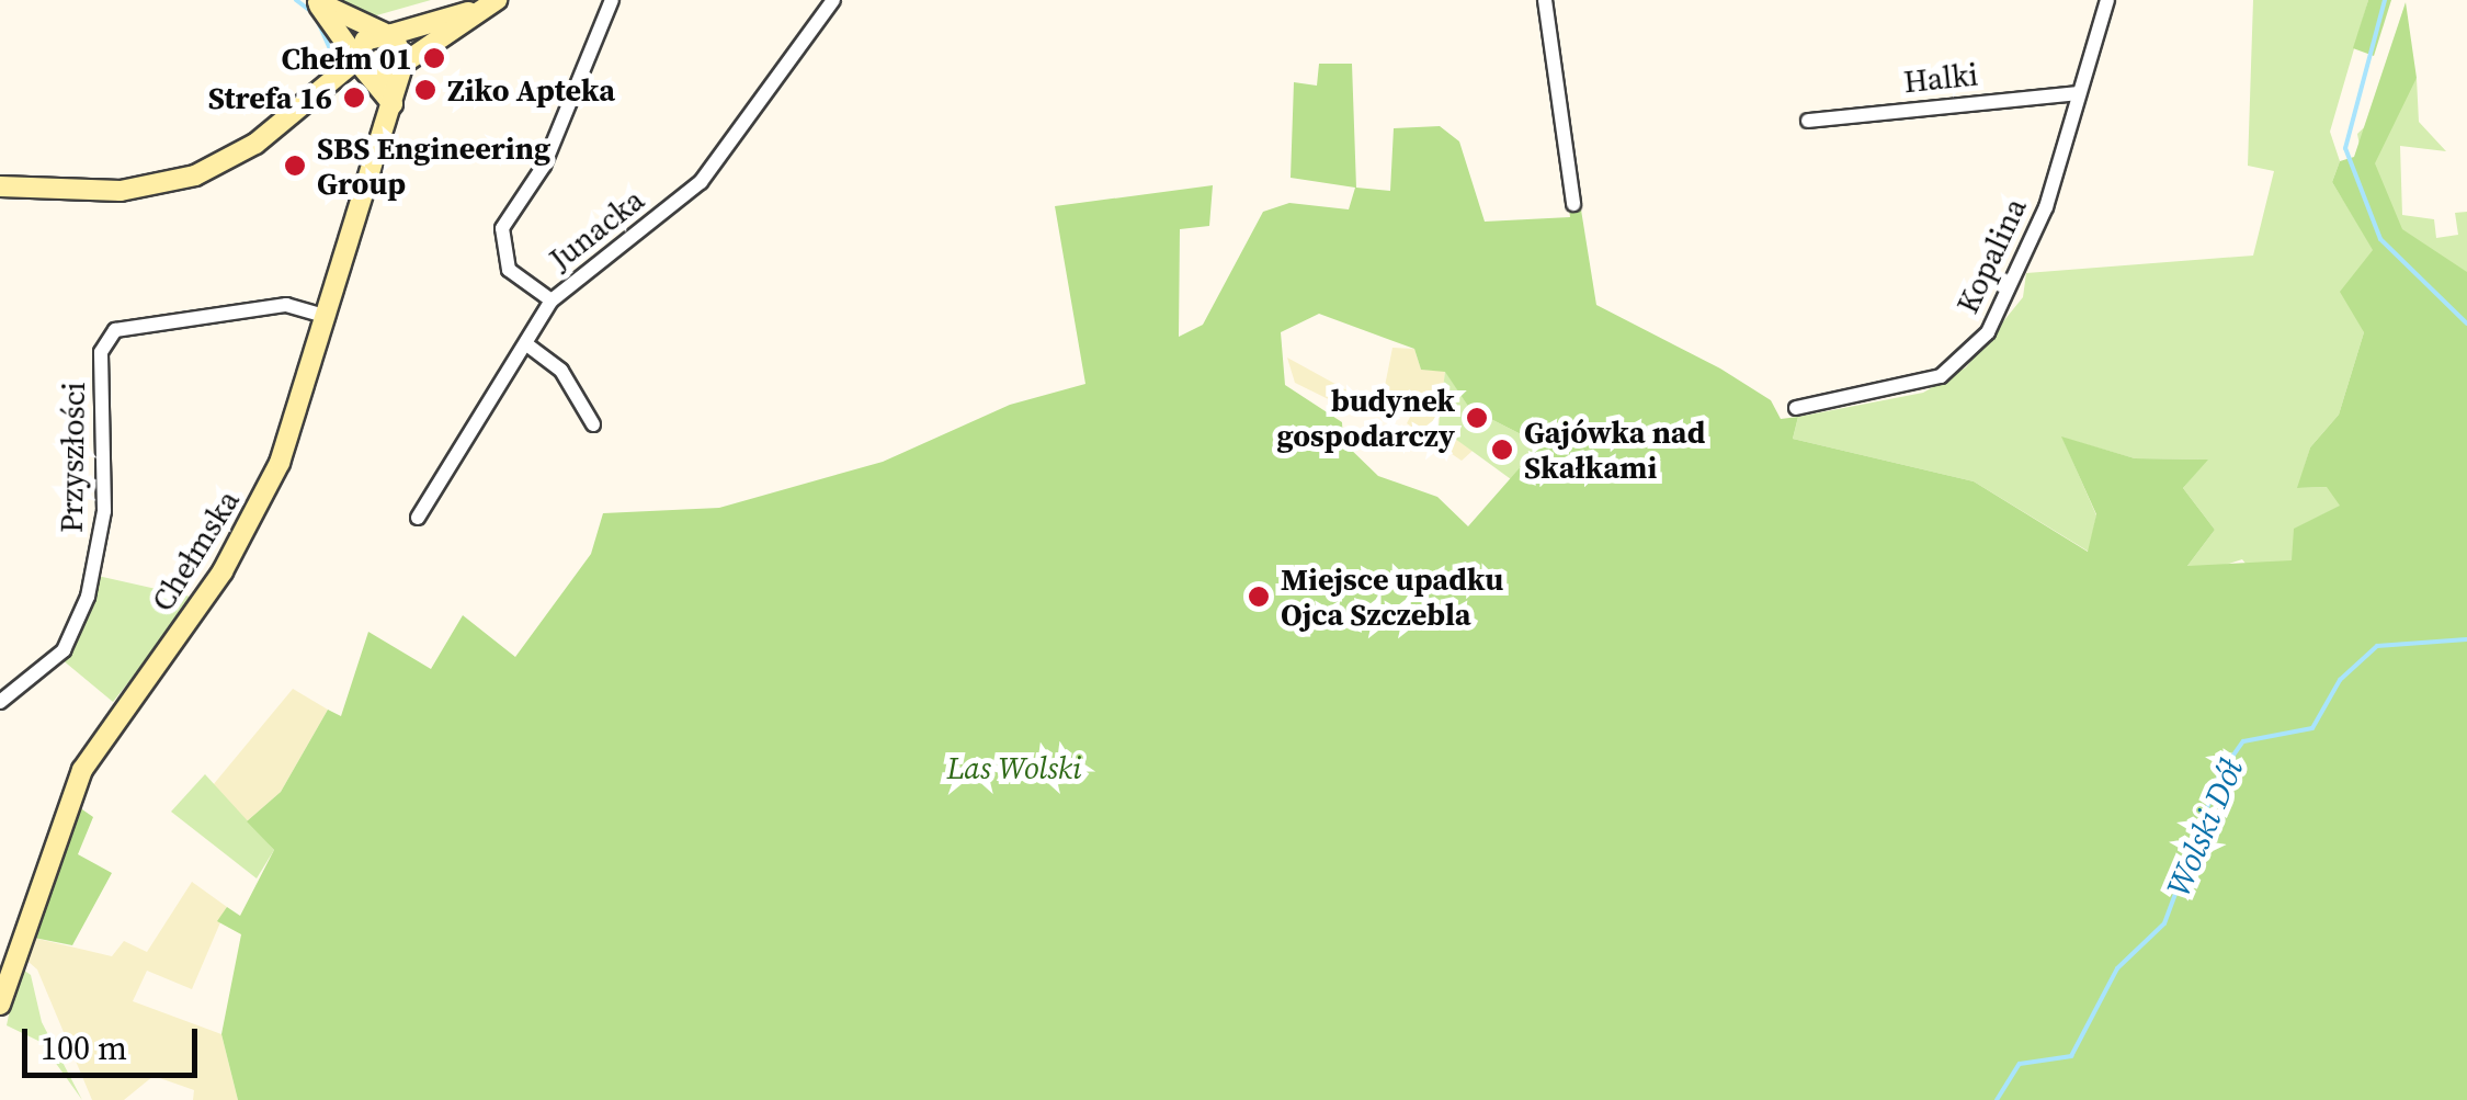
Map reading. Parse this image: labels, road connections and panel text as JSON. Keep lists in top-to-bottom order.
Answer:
{
  "streets": {
    "street": [
      "Halki",
      "Junacka",
      "Kopalina",
      "Przyszłości",
      "Chełmska"
    ]
  },
  "crossings": [
    ["Halki", "Kopalina"],
    ["Przyszłości", "Chełmska"]
  ],
  "water": ["Wolski Dół"],
  "parks": ["Las Wolski"],
  "places": [
    "Chełm 01",
    "Ziko Apteka",
    "Strefa 16",
    "SBS Engineering Group",
    "budynek gospodarczy",
    "Gajówka nad Skałkami",
    "Miejsce upadku Ojca Szczebla"
  ],
  "scale_bar": "100 m"
}
